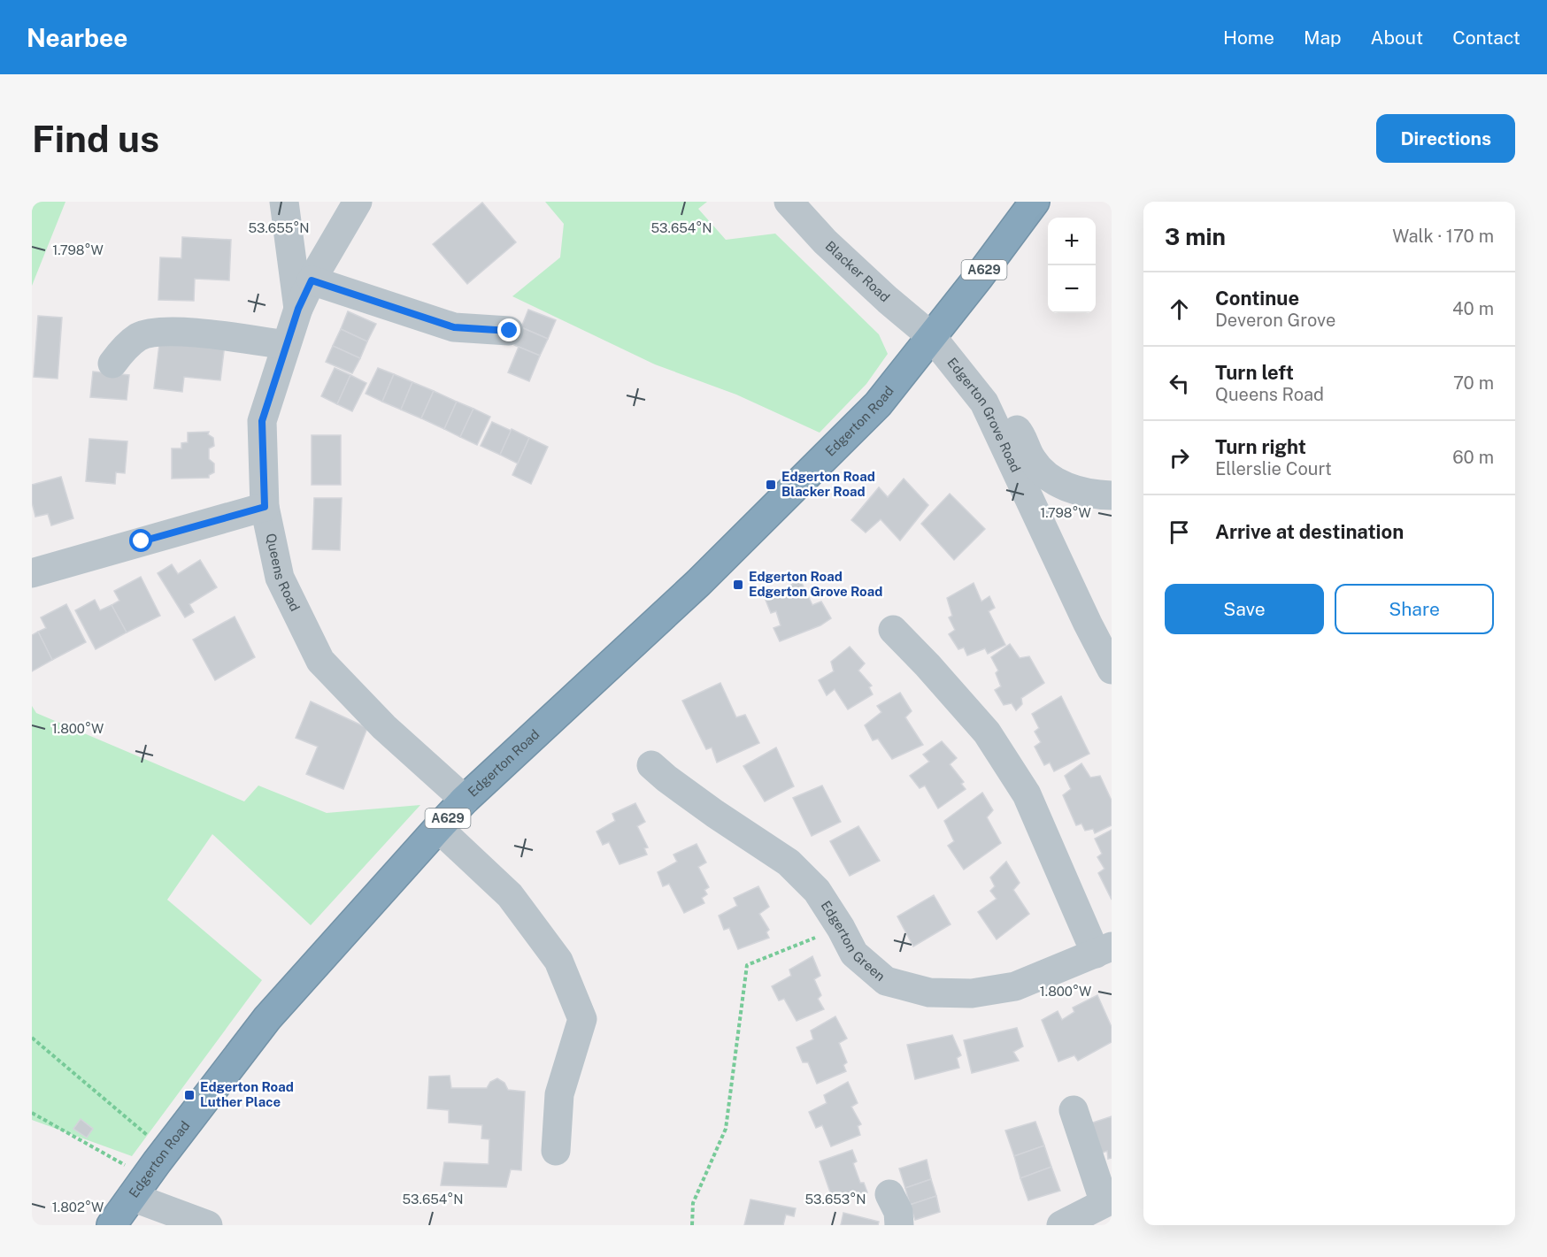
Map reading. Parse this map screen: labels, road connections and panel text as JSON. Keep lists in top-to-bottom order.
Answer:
{
  "streets": {
    "highway": ["A629", "Edgerton Road"],
    "street": [
      "Blacker Road",
      "Edgerton Grove Road",
      "Queens Road",
      "Edgerton Green"
    ]
  },
  "crossings": [
    ["A629", "Blacker Road"],
    ["A629", "Edgerton Grove Road"],
    ["A629", "Edgerton Road"],
    ["Blacker Road", "Edgerton Grove Road"],
    ["Blacker Road", "Edgerton Road"],
    ["Edgerton Grove Road", "Edgerton Road"],
    ["Edgerton Road", "Queens Road"]
  ],
  "places": {
    "transit": ["Edgerton Road Blacker Road", "Edgerton Road Edgerton Grove Road", "Edgerton Road Luther Place"]
  },
  "page": {
    "header": "Nearbee",
    "nav": [
      "Home",
      "Map",
      "About",
      "Contact"
    ],
    "buttons": [
      "Directions",
      ["Save", "Share"]
    ],
    "title": "Find us",
    "heading": ["3 min", "Walk · 170 m"],
    "map_buttons": ["+", "−"],
    "list": [
      ["Continue", "Deveron Grove", "40 m"],
      ["Turn left", "Queens Road", "70 m"],
      ["Turn right", "Ellerslie Court", "60 m"],
      "Arrive at destination"
    ]
  },
  "coordinates": [
    "53.655°N",
    "53.654°N",
    "1.798°W",
    "1.800°W",
    "53.653°N",
    "1.802°W"
  ]
}
